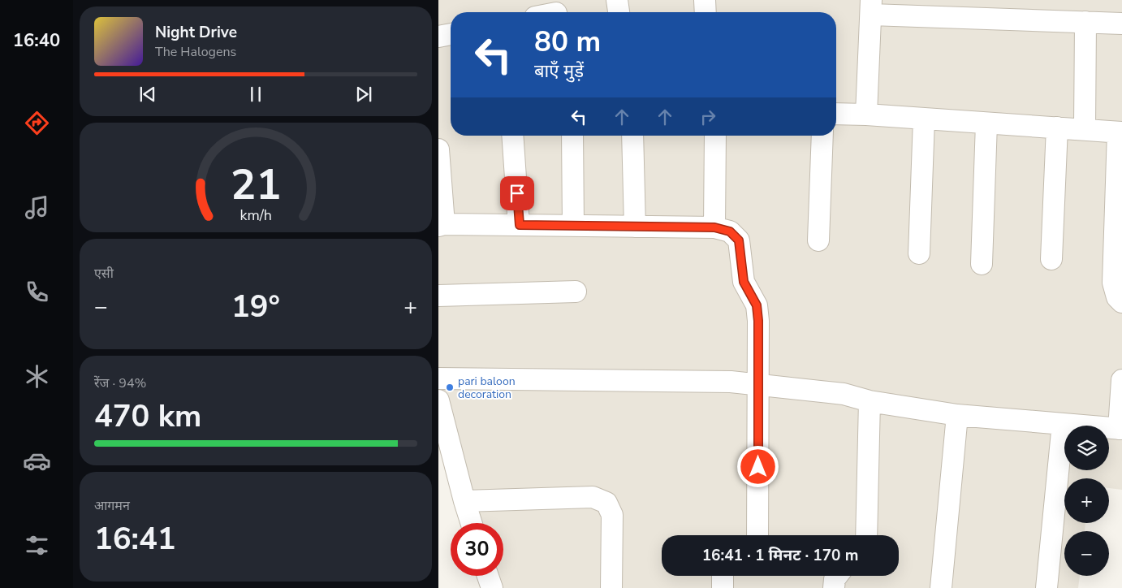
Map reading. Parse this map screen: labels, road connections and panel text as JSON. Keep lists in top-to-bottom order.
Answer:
{
  "places": ["pari baloon decoration"],
  "page": {
    "tabs": "16:40",
    "turn": ["80 m", "बाएँ मुड़ें"],
    "song": ["Night Drive", "The Halogens"],
    "tile": [
      "एसी",
      ["रेंज · 94%", "470 km"],
      ["आगमन", "16:41"]
    ],
    "heat": ["−", "19°", "+"],
    "map_buttons": ["+", "−"],
    "limit": "30",
    "trip": "16:41 · 1 मिनट · 170 m",
    "gauge": ["21", "km/h"]
  }
}
